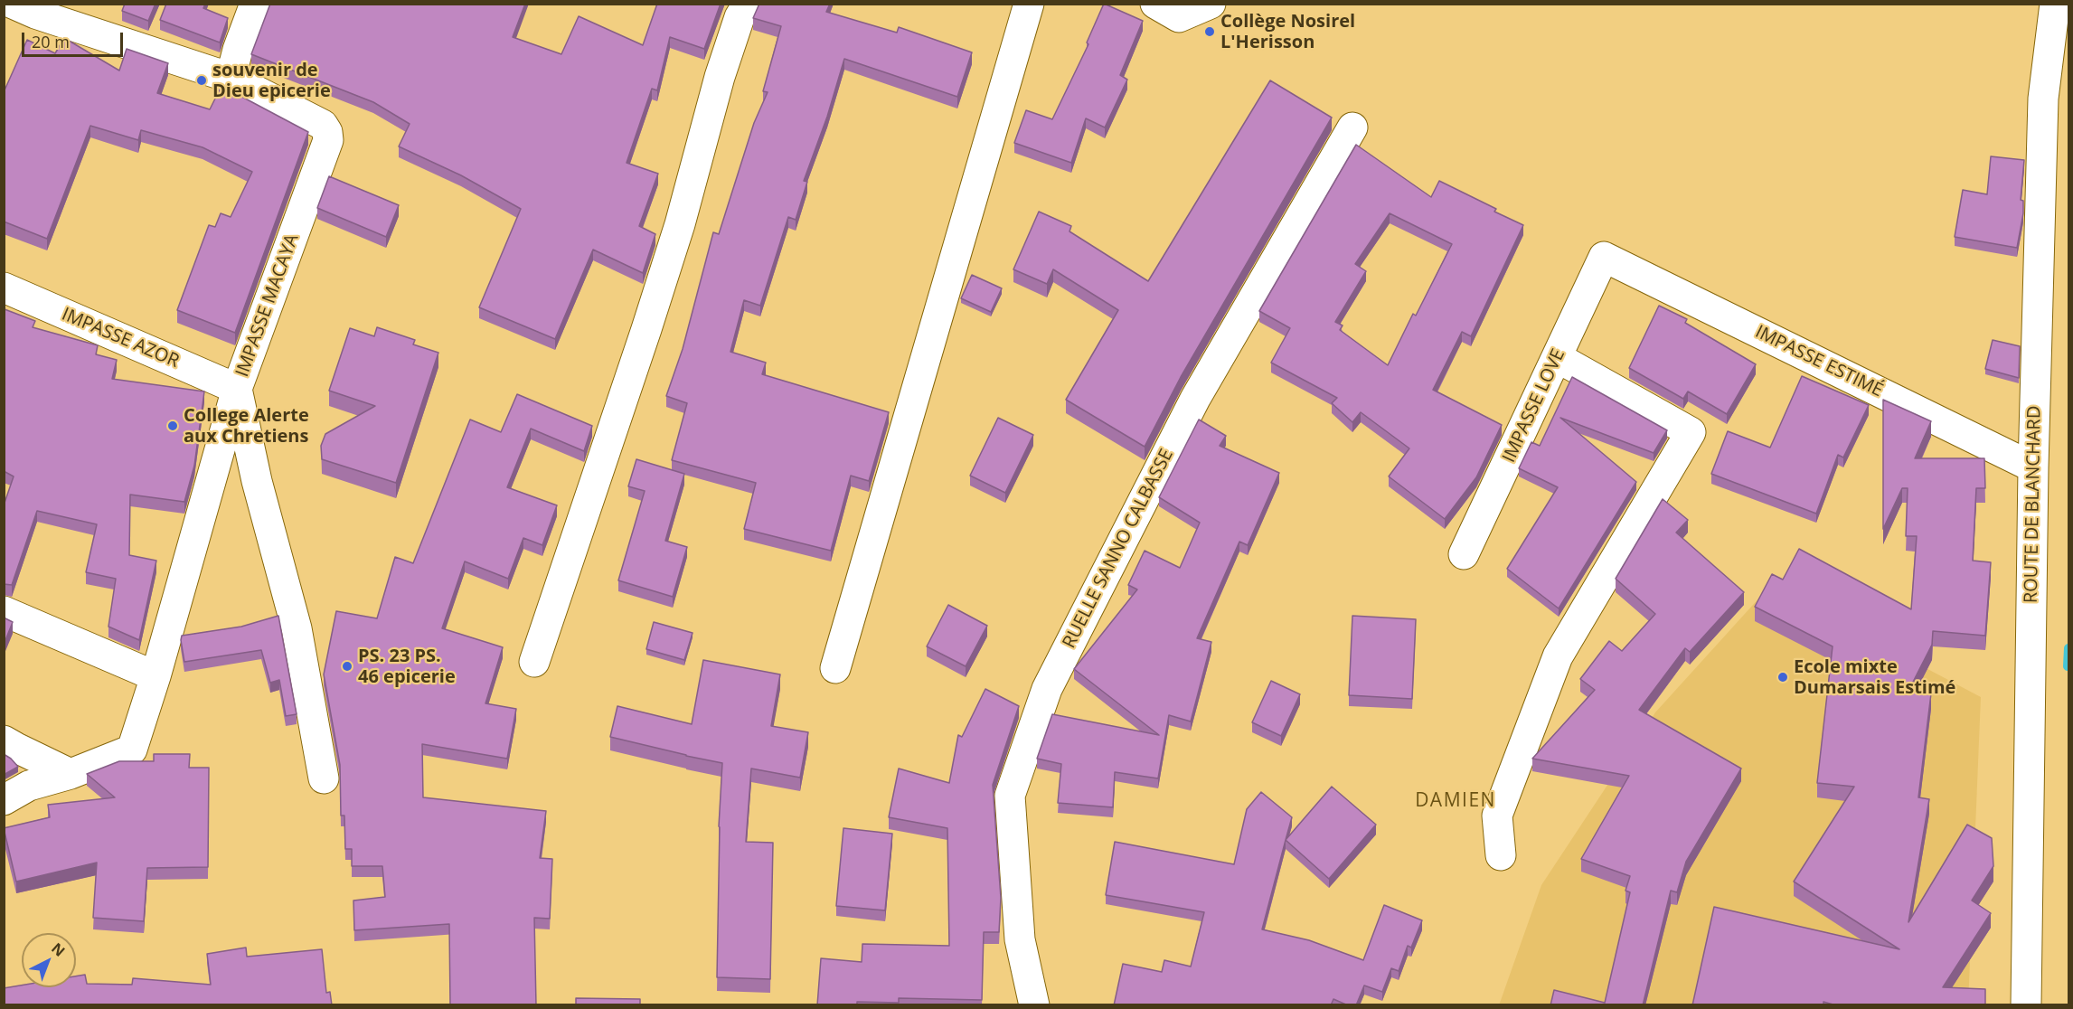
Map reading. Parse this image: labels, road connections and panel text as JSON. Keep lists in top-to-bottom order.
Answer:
{
  "streets": {
    "street": [
      "IMPASSE MACAYA",
      "IMPASSE AZOR",
      "IMPASSE ESTIMÉ",
      "IMPASSE LOVE",
      "ROUTE DE BLANCHARD",
      "RUELLE SANNO CALBASSE"
    ]
  },
  "crossings": [
    ["IMPASSE MACAYA", "IMPASSE AZOR"],
    ["IMPASSE ESTIMÉ", "IMPASSE LOVE"],
    ["IMPASSE ESTIMÉ", "ROUTE DE BLANCHARD"]
  ],
  "districts": ["DAMIEN"],
  "places": [
    "Collège Nosirel L'Herisson",
    "souvenir de Dieu epicerie",
    "College Alerte aux Chretiens",
    "PS. 23 PS. 46 epicerie",
    "Ecole mixte Dumarsais Estimé"
  ],
  "scale_bar": "20 m",
  "north": "top right"
}
